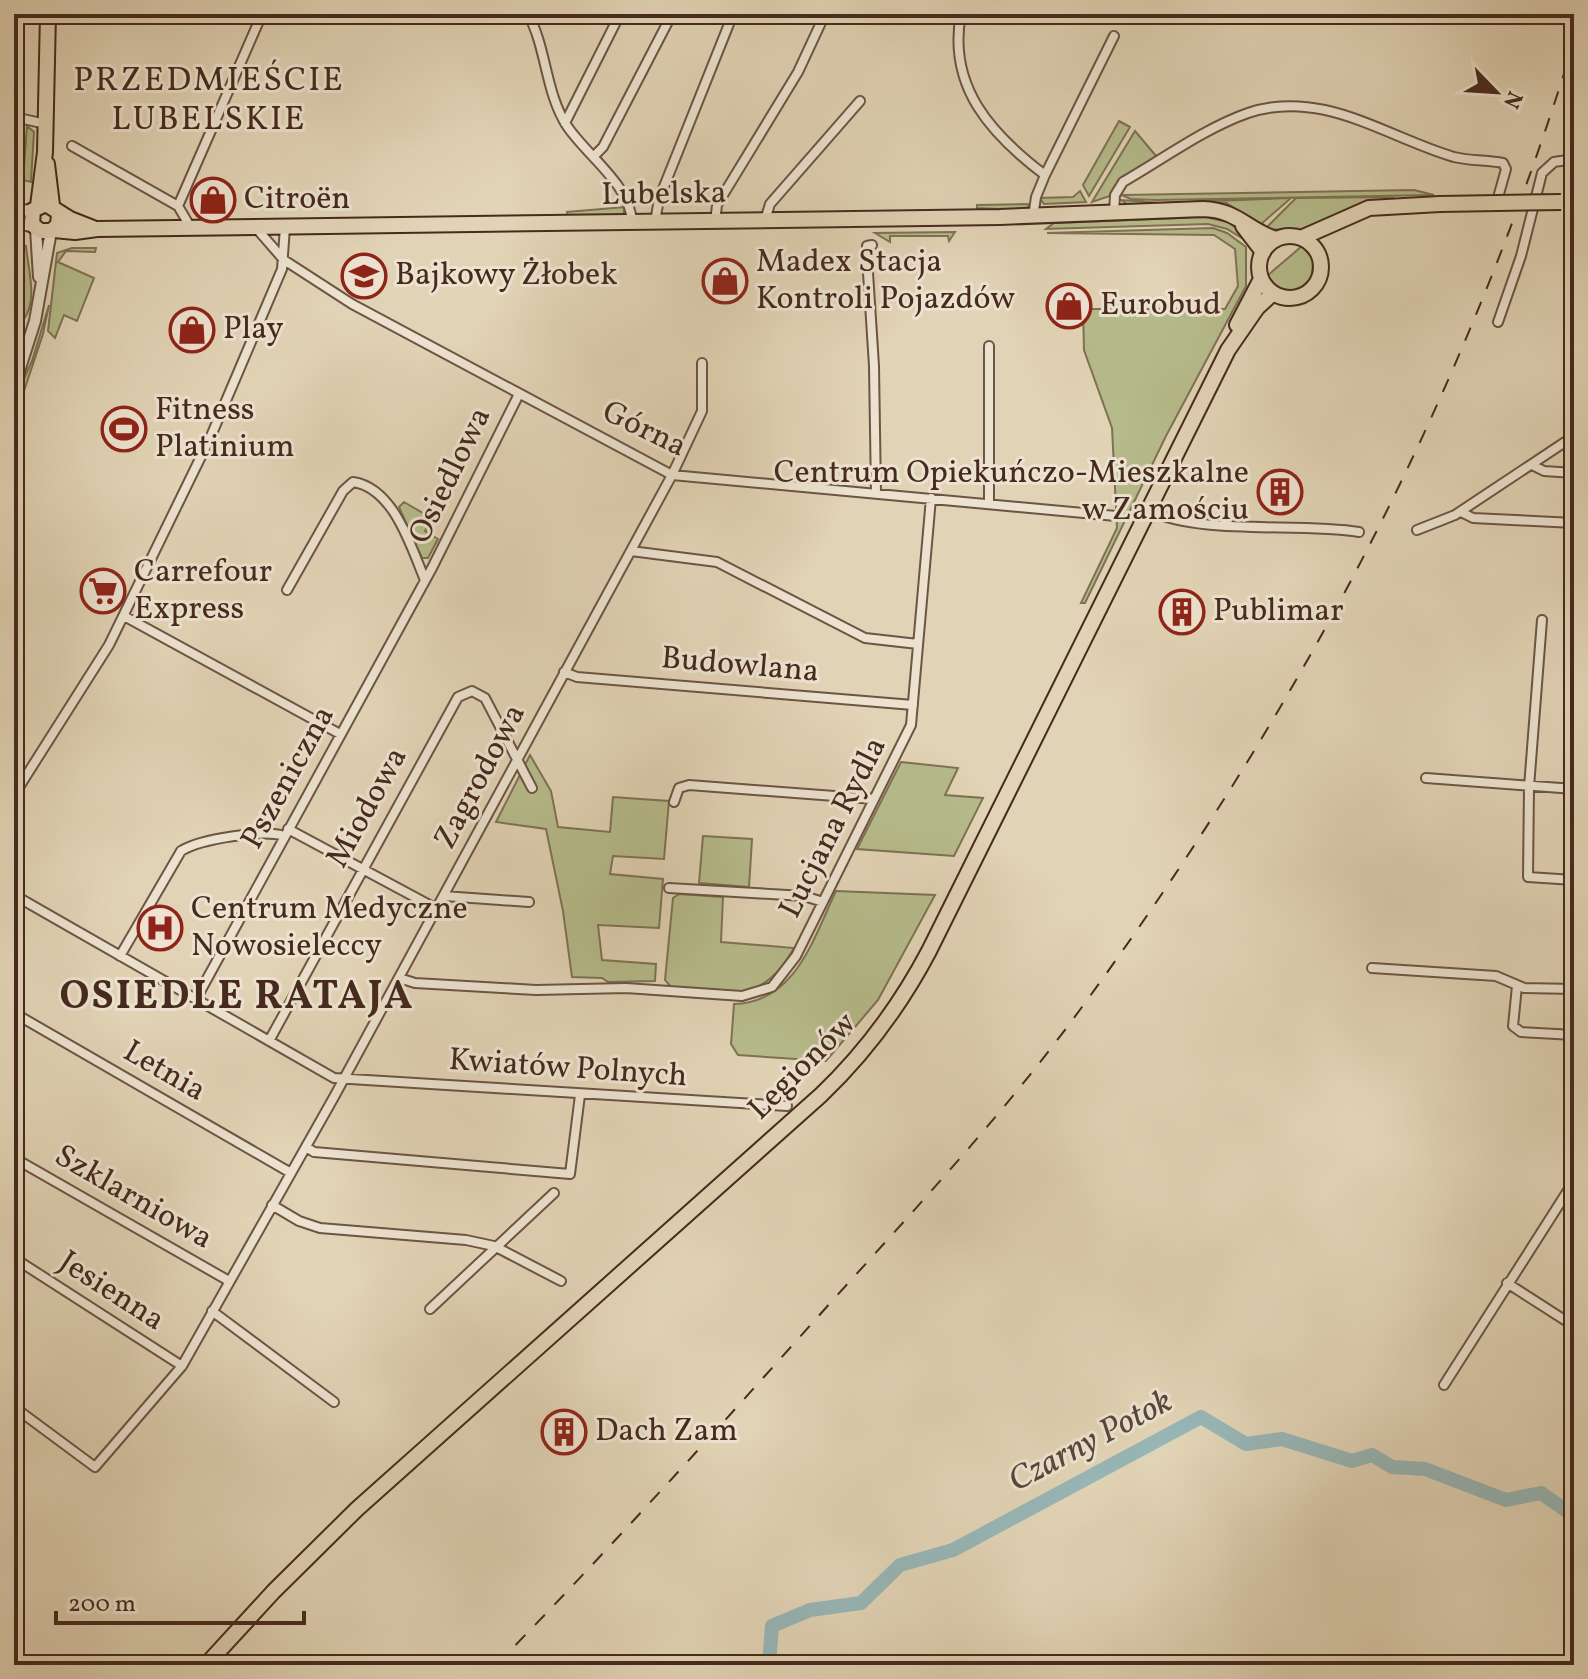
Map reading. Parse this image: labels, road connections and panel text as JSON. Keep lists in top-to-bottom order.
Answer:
{
  "streets": {
    "main road": ["Lubelska", "Legionów"],
    "street": [
      "Górna",
      "Osiedlowa",
      "Budowlana",
      "Zagrodowa",
      "Pszeniczna",
      "Miodowa",
      "Lucjana Rydla",
      "Kwiatów Polnych",
      "Letnia",
      "Szklarniowa",
      "Jesienna"
    ]
  },
  "crossings": [
    ["Lubelska", "Górna"],
    ["Lubelska", "Legionów"],
    ["Górna", "Osiedlowa"],
    ["Górna", "Zagrodowa"],
    ["Górna", "Lucjana Rydla"],
    ["Osiedlowa", "Pszeniczna"],
    ["Budowlana", "Zagrodowa"],
    ["Budowlana", "Lucjana Rydla"],
    ["Zagrodowa", "Miodowa"],
    ["Zagrodowa", "Lucjana Rydla"],
    ["Zagrodowa", "Kwiatów Polnych"],
    ["Zagrodowa", "Letnia"],
    ["Zagrodowa", "Szklarniowa"],
    ["Zagrodowa", "Jesienna"],
    ["Pszeniczna", "Kwiatów Polnych"],
    ["Miodowa", "Kwiatów Polnych"]
  ],
  "districts": ["PRZEDMIEŚCIE LUBELSKIE", "OSIEDLE RATAJA"],
  "water": ["Czarny Potok"],
  "places": {
    "shop": [
      "Citroën",
      "Madex Stacja Kontroli Pojazdów",
      "Eurobud",
      "Play"
    ],
    "school or university": ["Bajkowy Żłobek"],
    "sports": ["Fitness Platinium"],
    "building": ["Centrum Opiekuńczo-Mieszkalne w Zamościu", "Publimar", "Dach Zam"],
    "supermarket": ["Carrefour Express"],
    "hospital": ["Centrum Medyczne Nowosieleccy"]
  },
  "scale_bar": "200 m",
  "north": "bottom right"
}
